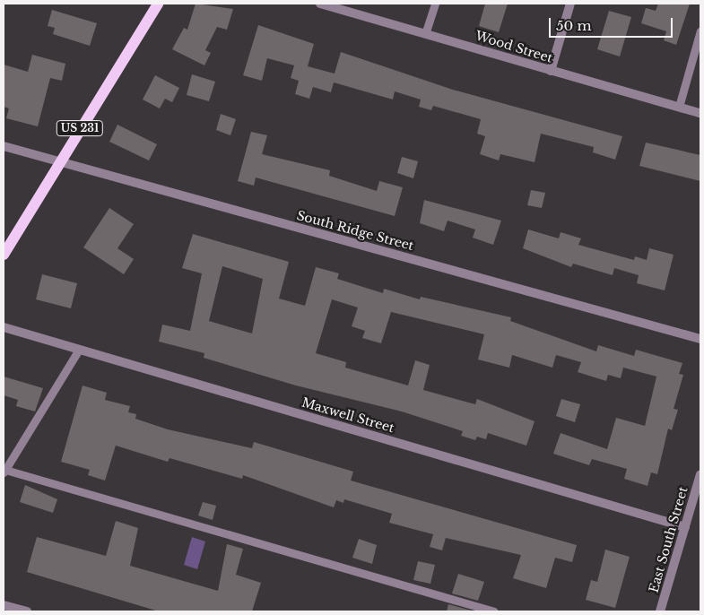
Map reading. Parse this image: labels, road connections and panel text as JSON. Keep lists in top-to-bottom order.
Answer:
{
  "streets": {
    "main road": ["US 231"],
    "street": [
      "Wood Street",
      "South Ridge Street",
      "Maxwell Street",
      "East South Street"
    ]
  },
  "crossings": [
    ["US 231", "South Ridge Street"],
    ["Maxwell Street", "East South Street"]
  ],
  "scale_bar": "50 m"
}
